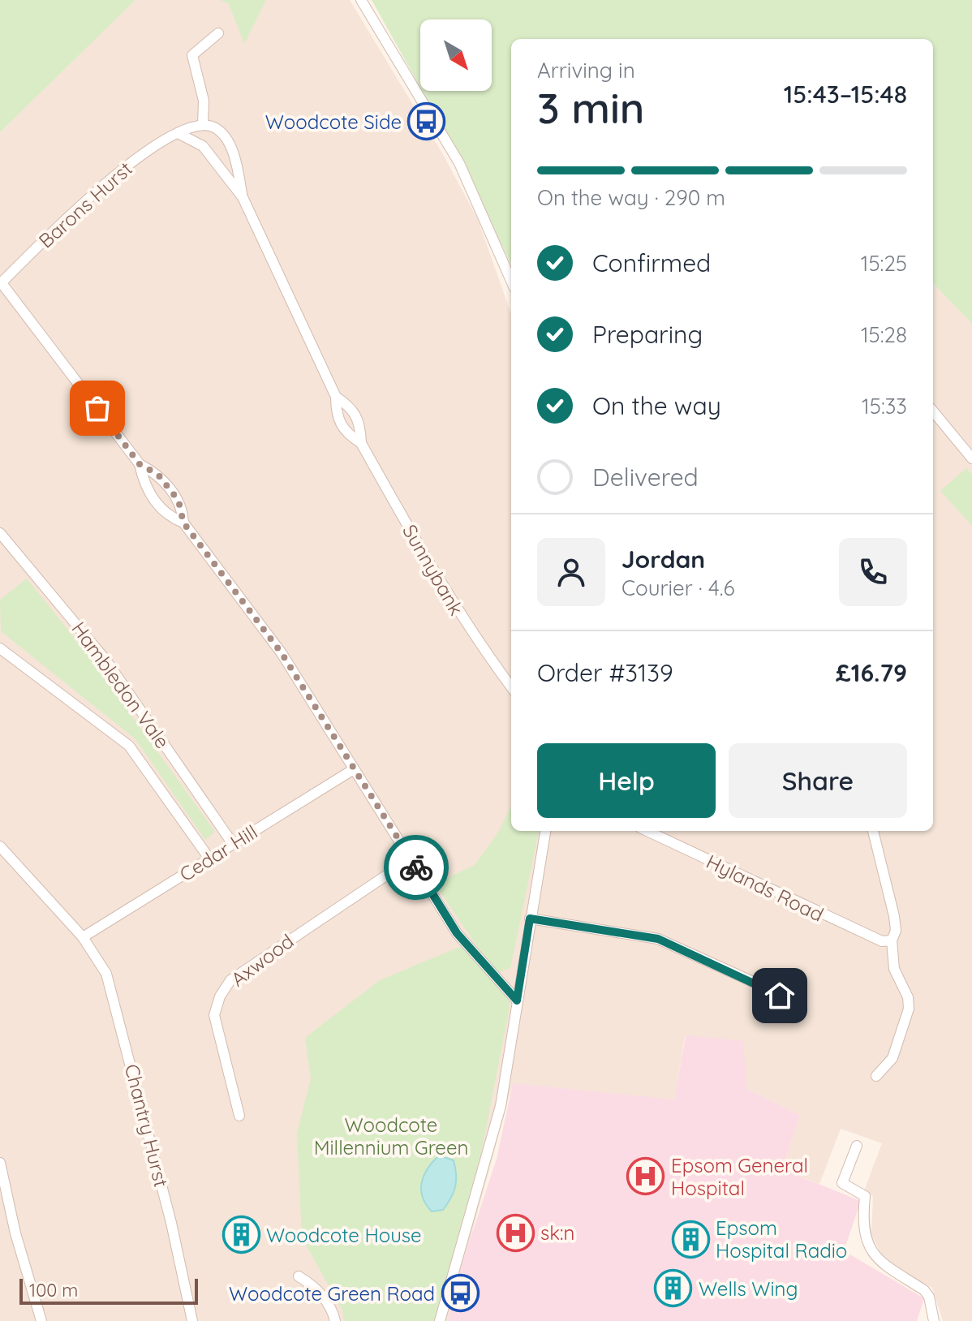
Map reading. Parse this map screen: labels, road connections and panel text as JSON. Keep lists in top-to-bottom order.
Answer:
{
  "streets": {
    "street": [
      "Barons Hurst",
      "Sunnybank",
      "Hambledon Vale",
      "Cedar Hill",
      "Hylands Road",
      "Axwood",
      "Chantry Hurst"
    ]
  },
  "crossings": [
    ["Barons Hurst", "Sunnybank"],
    ["Hambledon Vale", "Cedar Hill"],
    ["Cedar Hill", "Chantry Hurst"]
  ],
  "parks": ["Woodcote Millennium Green"],
  "places": {
    "bus stop": ["Woodcote Side", "Woodcote Green Road"],
    "hospital": ["Epsom General Hospital", "sk:n"],
    "building": ["Woodcote House", "Epsom Hospital Radio", "Wells Wing"]
  },
  "scale_bar": "100 m",
  "north": "bottom right",
  "page": {
    "heading": ["3 min", "Arriving in", "15:43–15:48"],
    "panel": [
      "Jordan",
      "Courier · 4.6",
      "Order #3139",
      "£16.79"
    ],
    "bar": "On the way · 290 m",
    "list": [
      ["Confirmed", "15:25"],
      ["Preparing", "15:28"],
      ["On the way", "15:33"],
      "Delivered"
    ],
    "buttons": ["Help", "Share"],
    "scale": "100 m"
  }
}
